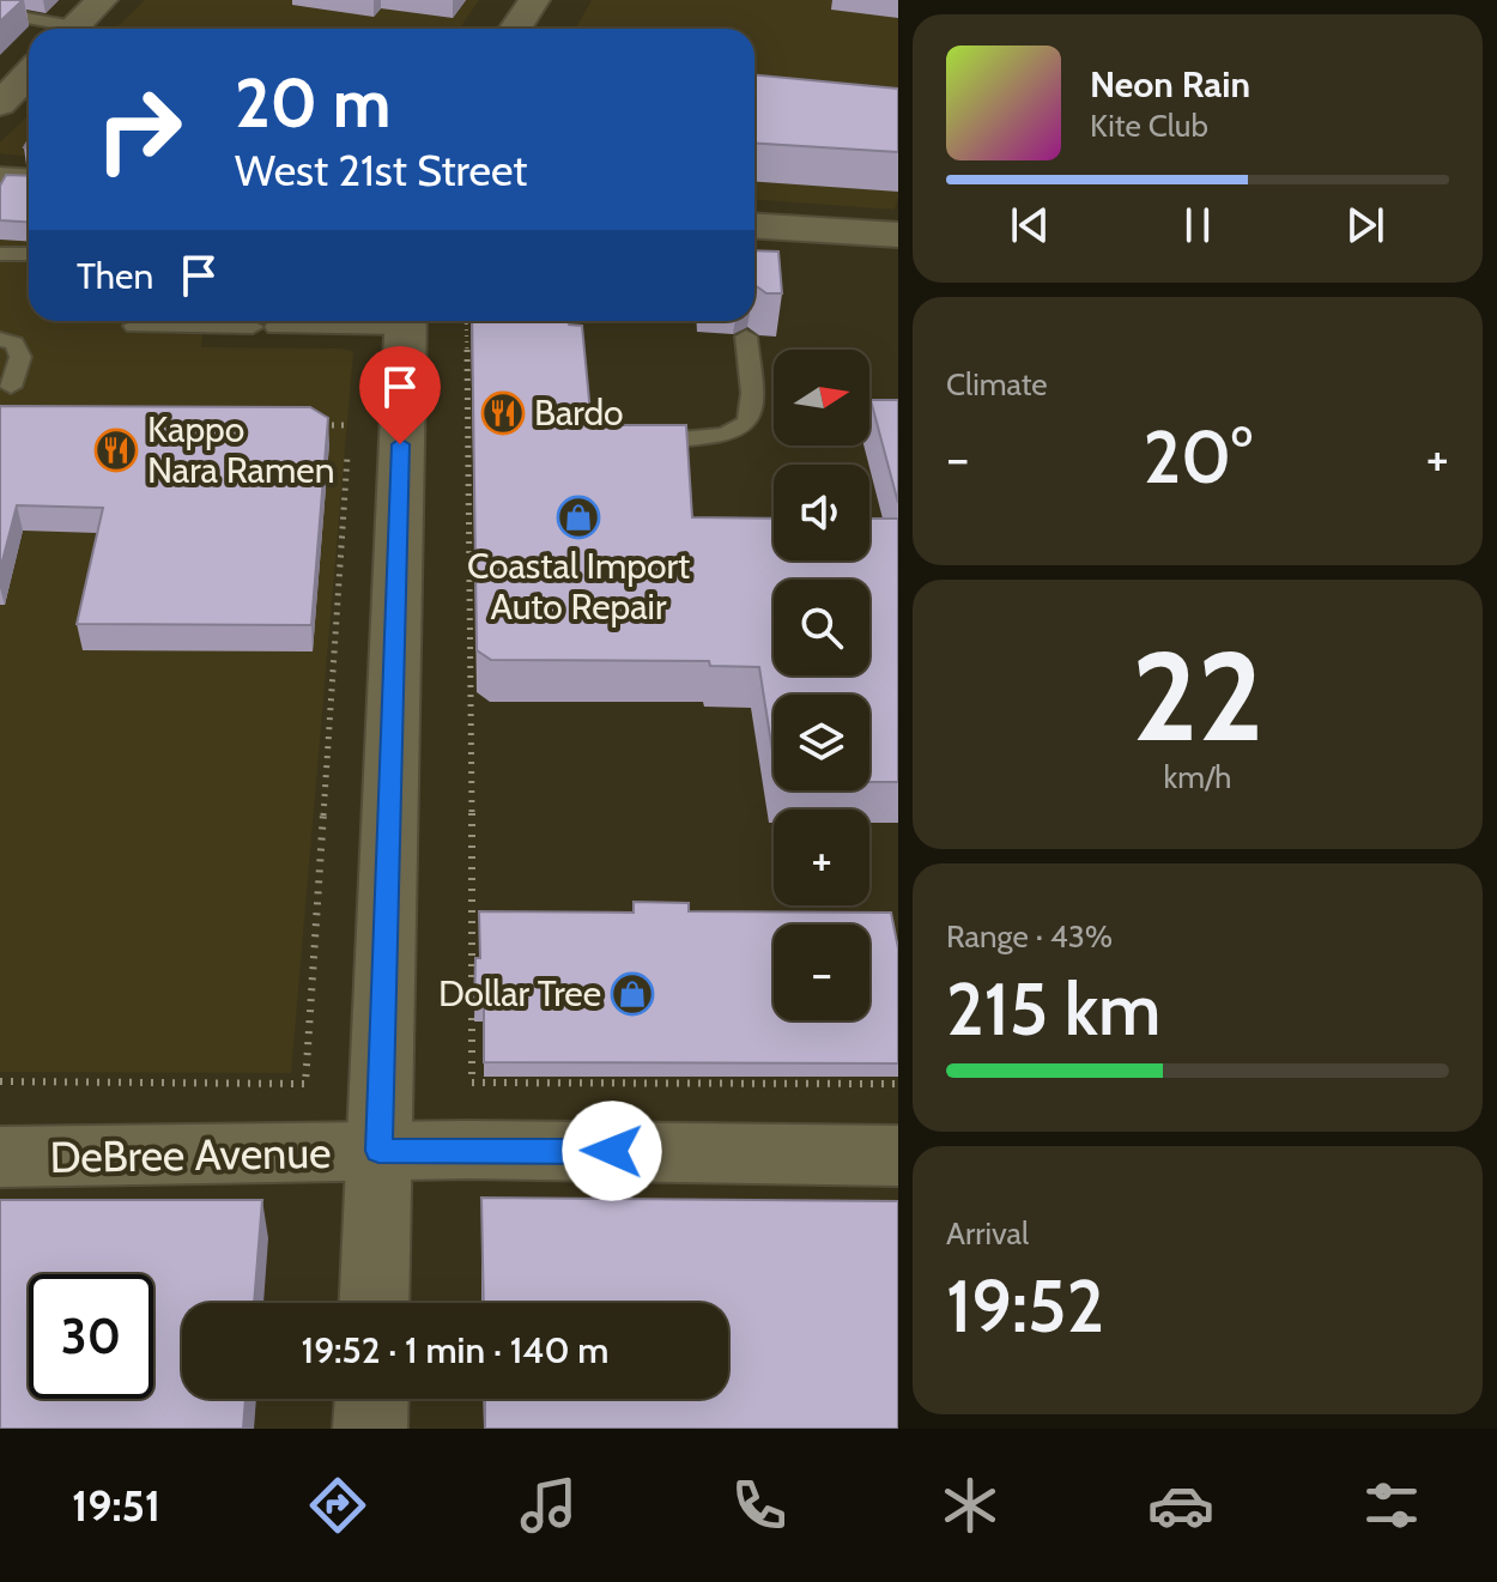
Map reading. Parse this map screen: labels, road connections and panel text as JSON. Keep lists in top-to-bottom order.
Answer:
{
  "streets": {
    "main road": ["DeBree Avenue"]
  },
  "places": {
    "restaurant": ["Bardo", "Kappo Nara Ramen"],
    "shop": ["Coastal Import Auto Repair", "Dollar Tree"]
  },
  "north": "right",
  "page": {
    "turn": ["20 m", "West 21st Street"],
    "song": ["Neon Rain", "Kite Club"],
    "then": "Then",
    "tile": [
      "Climate",
      ["22", "km/h"],
      ["Range · 43%", "215 km"],
      ["Arrival", "19:52"]
    ],
    "map_buttons": ["+", "−"],
    "heat": ["−", "20°", "+"],
    "limit": "30",
    "trip": "19:52 · 1 min · 140 m",
    "tabs": "19:51"
  }
}
